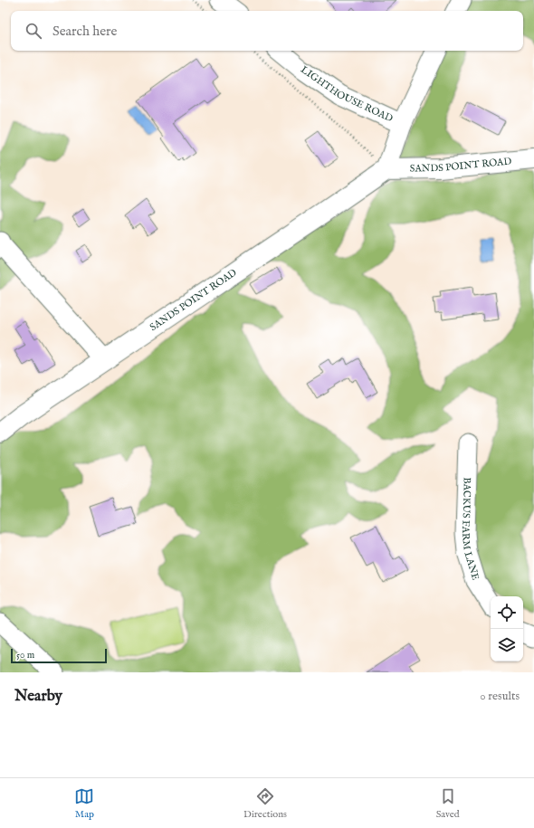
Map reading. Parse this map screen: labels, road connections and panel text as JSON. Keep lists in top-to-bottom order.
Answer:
{
  "streets": {
    "main road": ["SANDS POINT ROAD"],
    "street": ["LIGHTHOUSE ROAD", "BACKUS FARM LANE"]
  },
  "scale_bar": "50 m",
  "page": {
    "search": "Search here",
    "scale": "50 m",
    "heading": ["Nearby", "0 results"],
    "nav": ["Map", "Directions", "Saved"]
  }
}
